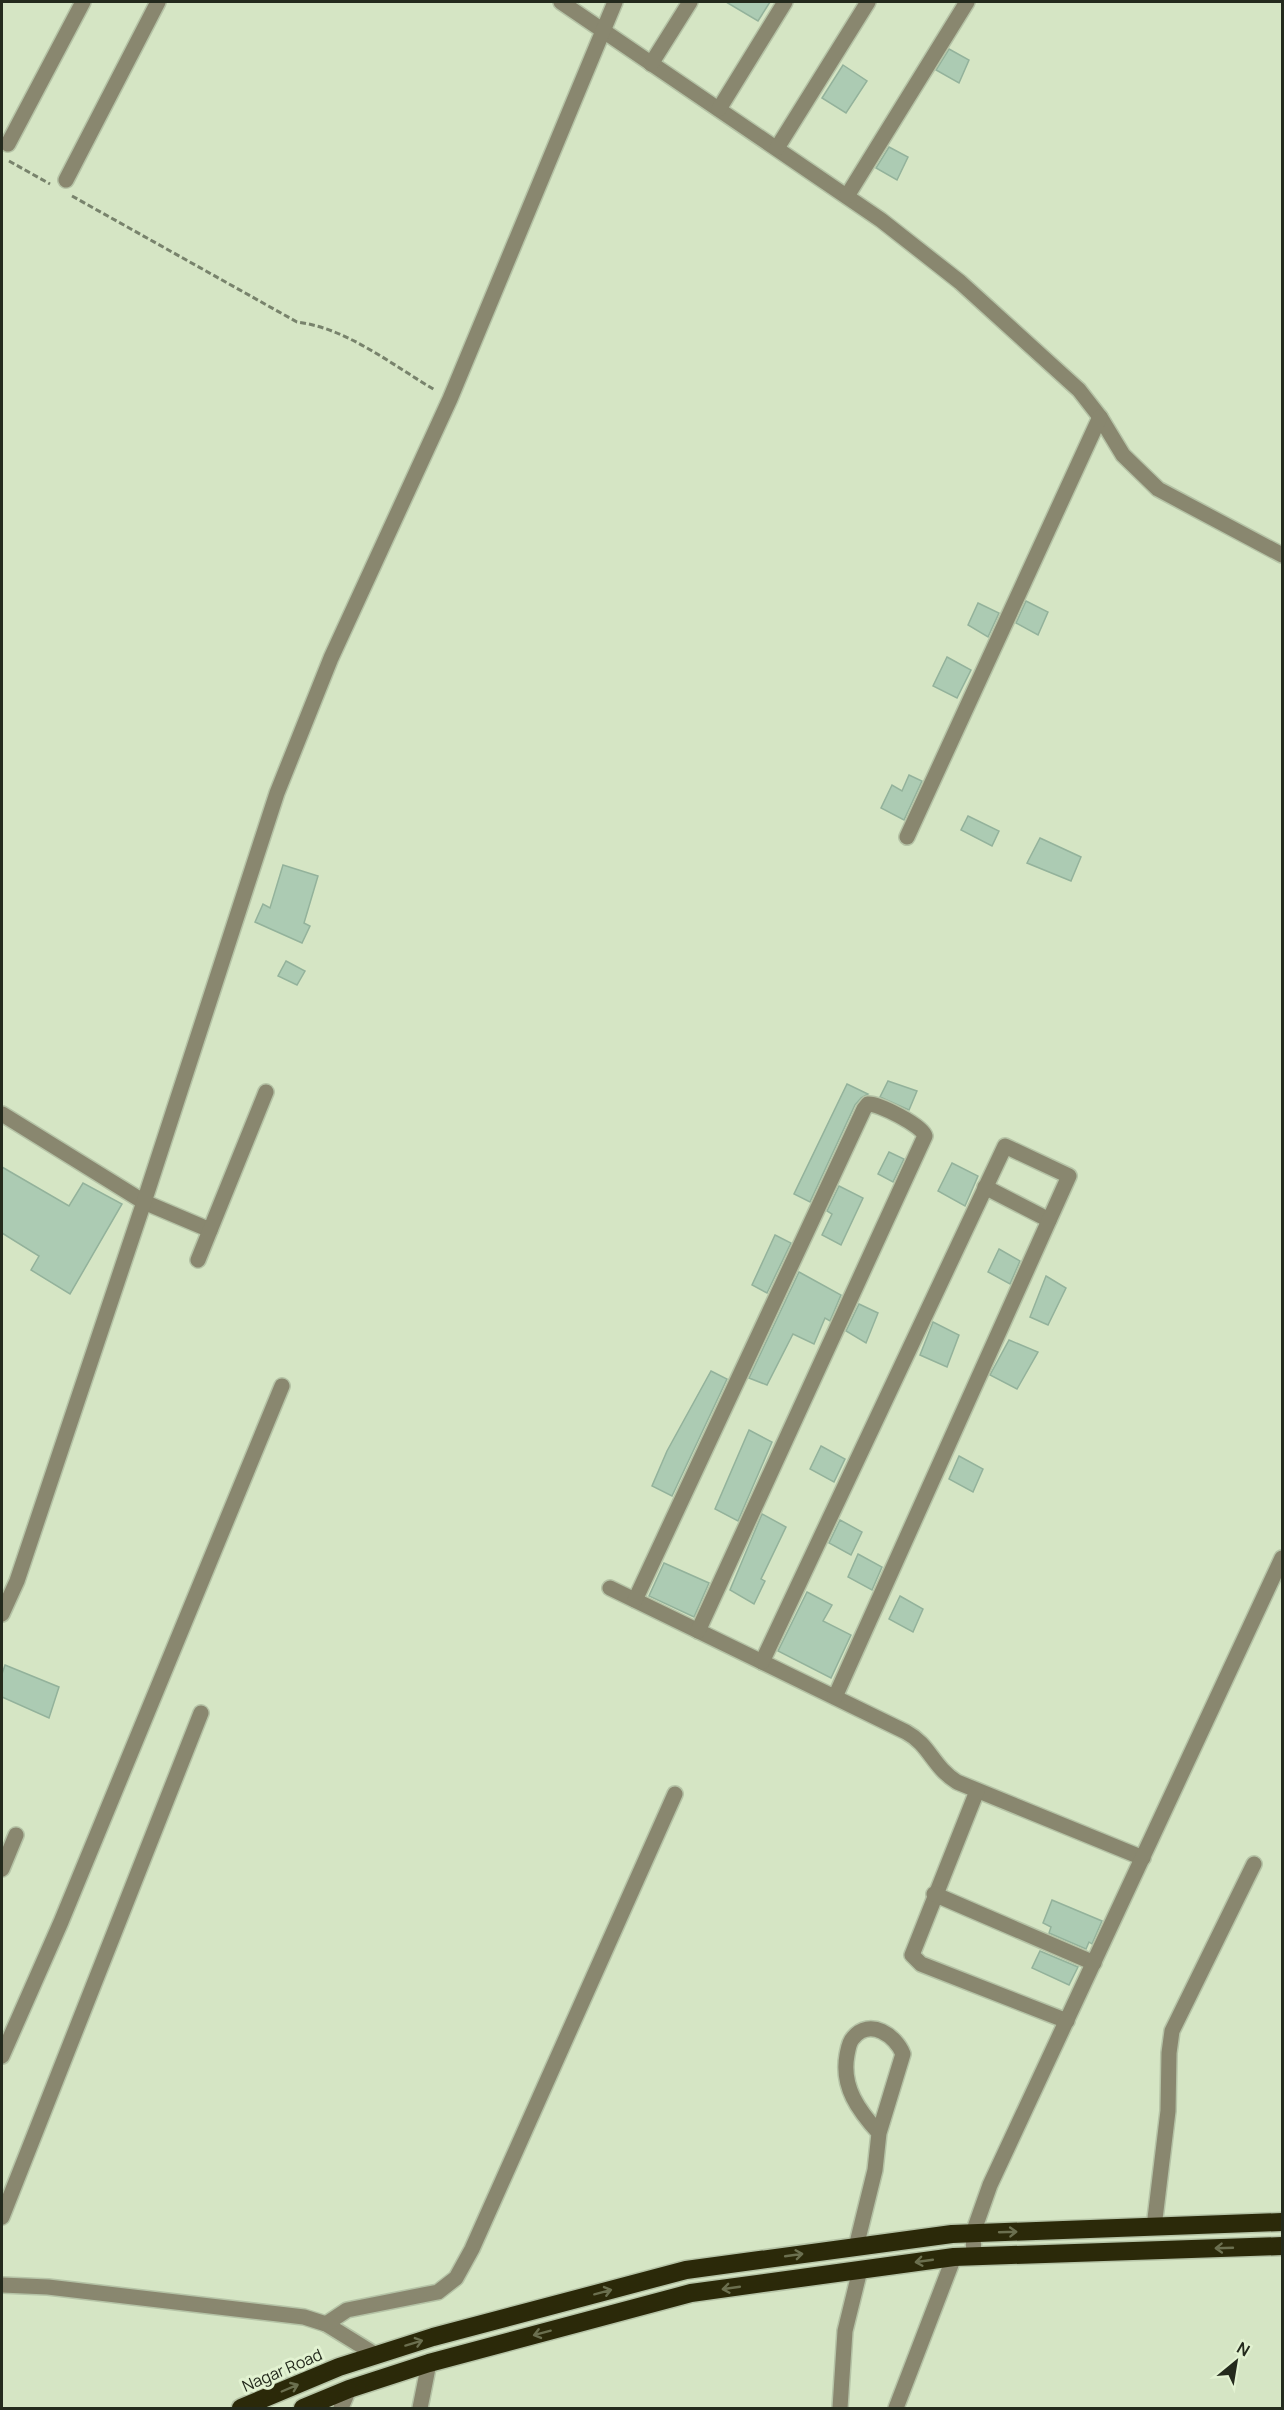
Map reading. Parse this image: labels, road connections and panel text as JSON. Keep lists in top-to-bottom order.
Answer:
{
  "streets": {
    "highway": ["Nagar Road"]
  },
  "north": "top right"
}
